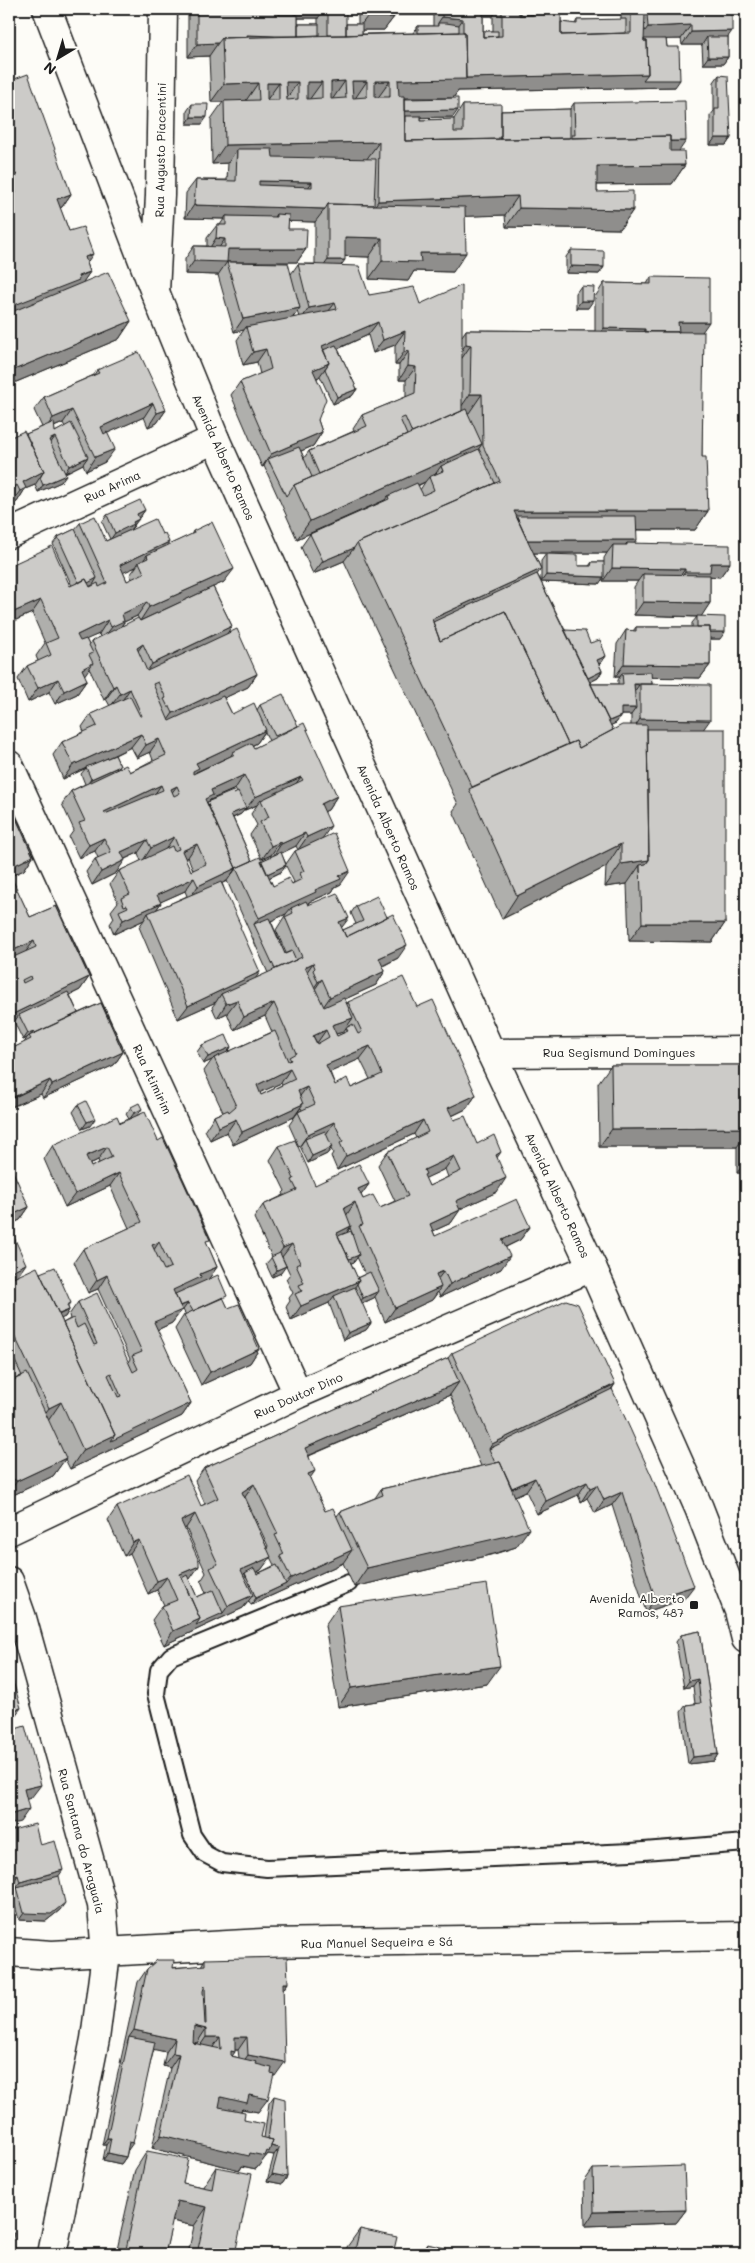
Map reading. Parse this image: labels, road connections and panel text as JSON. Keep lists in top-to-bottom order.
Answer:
{
  "streets": {
    "street": [
      "Rua Augusto Piacentini",
      "Avenida Alberto Ramos",
      "Rua Arima",
      "Rua Segismund Domingues",
      "Rua Atimirim",
      "Rua Doutor Dino",
      "Rua Santana do Araguaia",
      "Rua Manuel Sequeira e Sá"
    ]
  },
  "crossings": [
    ["Rua Augusto Piacentini", "Avenida Alberto Ramos"],
    ["Avenida Alberto Ramos", "Rua Arima"],
    ["Avenida Alberto Ramos", "Rua Segismund Domingues"],
    ["Avenida Alberto Ramos", "Rua Doutor Dino"],
    ["Rua Atimirim", "Rua Doutor Dino"],
    ["Rua Santana do Araguaia", "Rua Manuel Sequeira e Sá"]
  ],
  "places": {
    "transit": ["Avenida Alberto Ramos, 487"]
  },
  "north": "bottom left"
}
